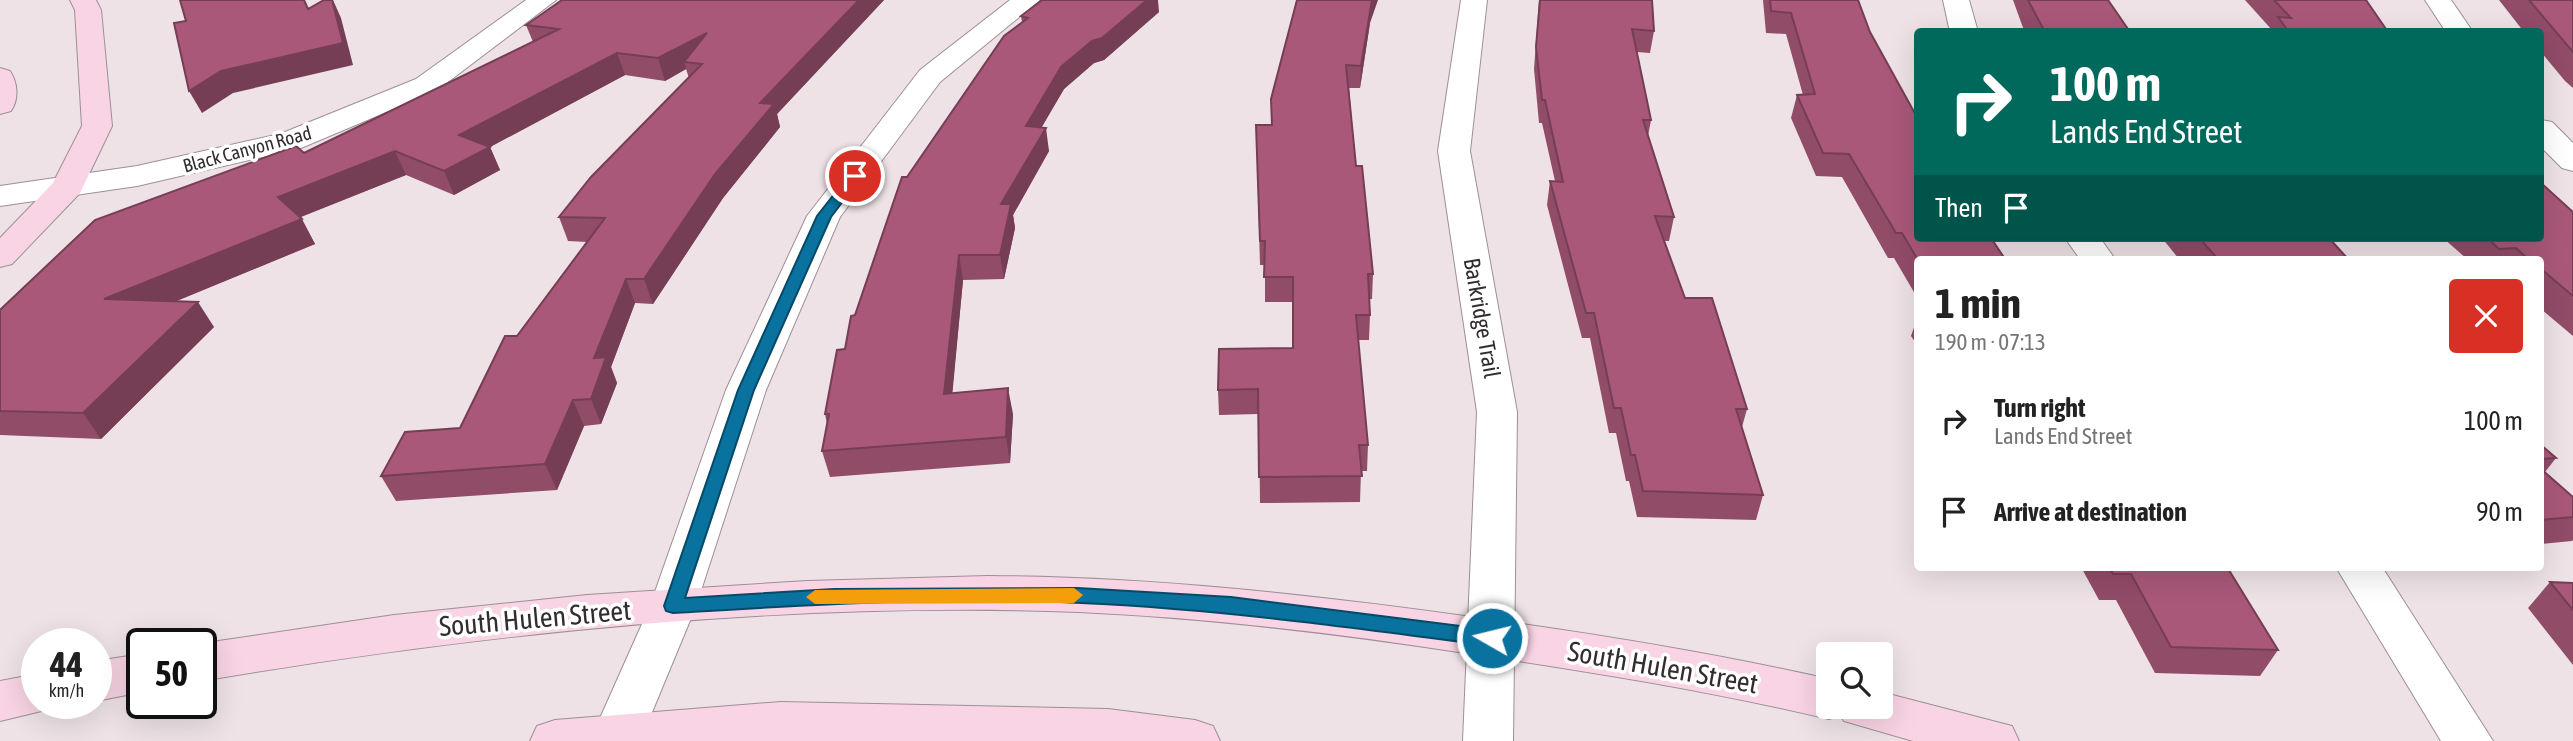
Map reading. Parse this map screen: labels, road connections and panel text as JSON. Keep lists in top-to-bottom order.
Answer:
{
  "streets": {
    "main road": ["South Hulen Street"],
    "street": ["Black Canyon Road", "Barkridge Trail"]
  },
  "crossings": [
    ["Barkridge Trail", "South Hulen Street"]
  ],
  "page": {
    "turn": ["100 m", "Lands End Street"],
    "then": "Then",
    "heading": ["1 min", "190 m · 07:13"],
    "list": [
      {
        "name": "Turn right",
        "note": "Lands End Street",
        "value": "100 m"
      },
      {
        "name": "Arrive at destination",
        "value": "90 m"
      }
    ],
    "speed": "44 km/h",
    "limit": "50"
  }
}
